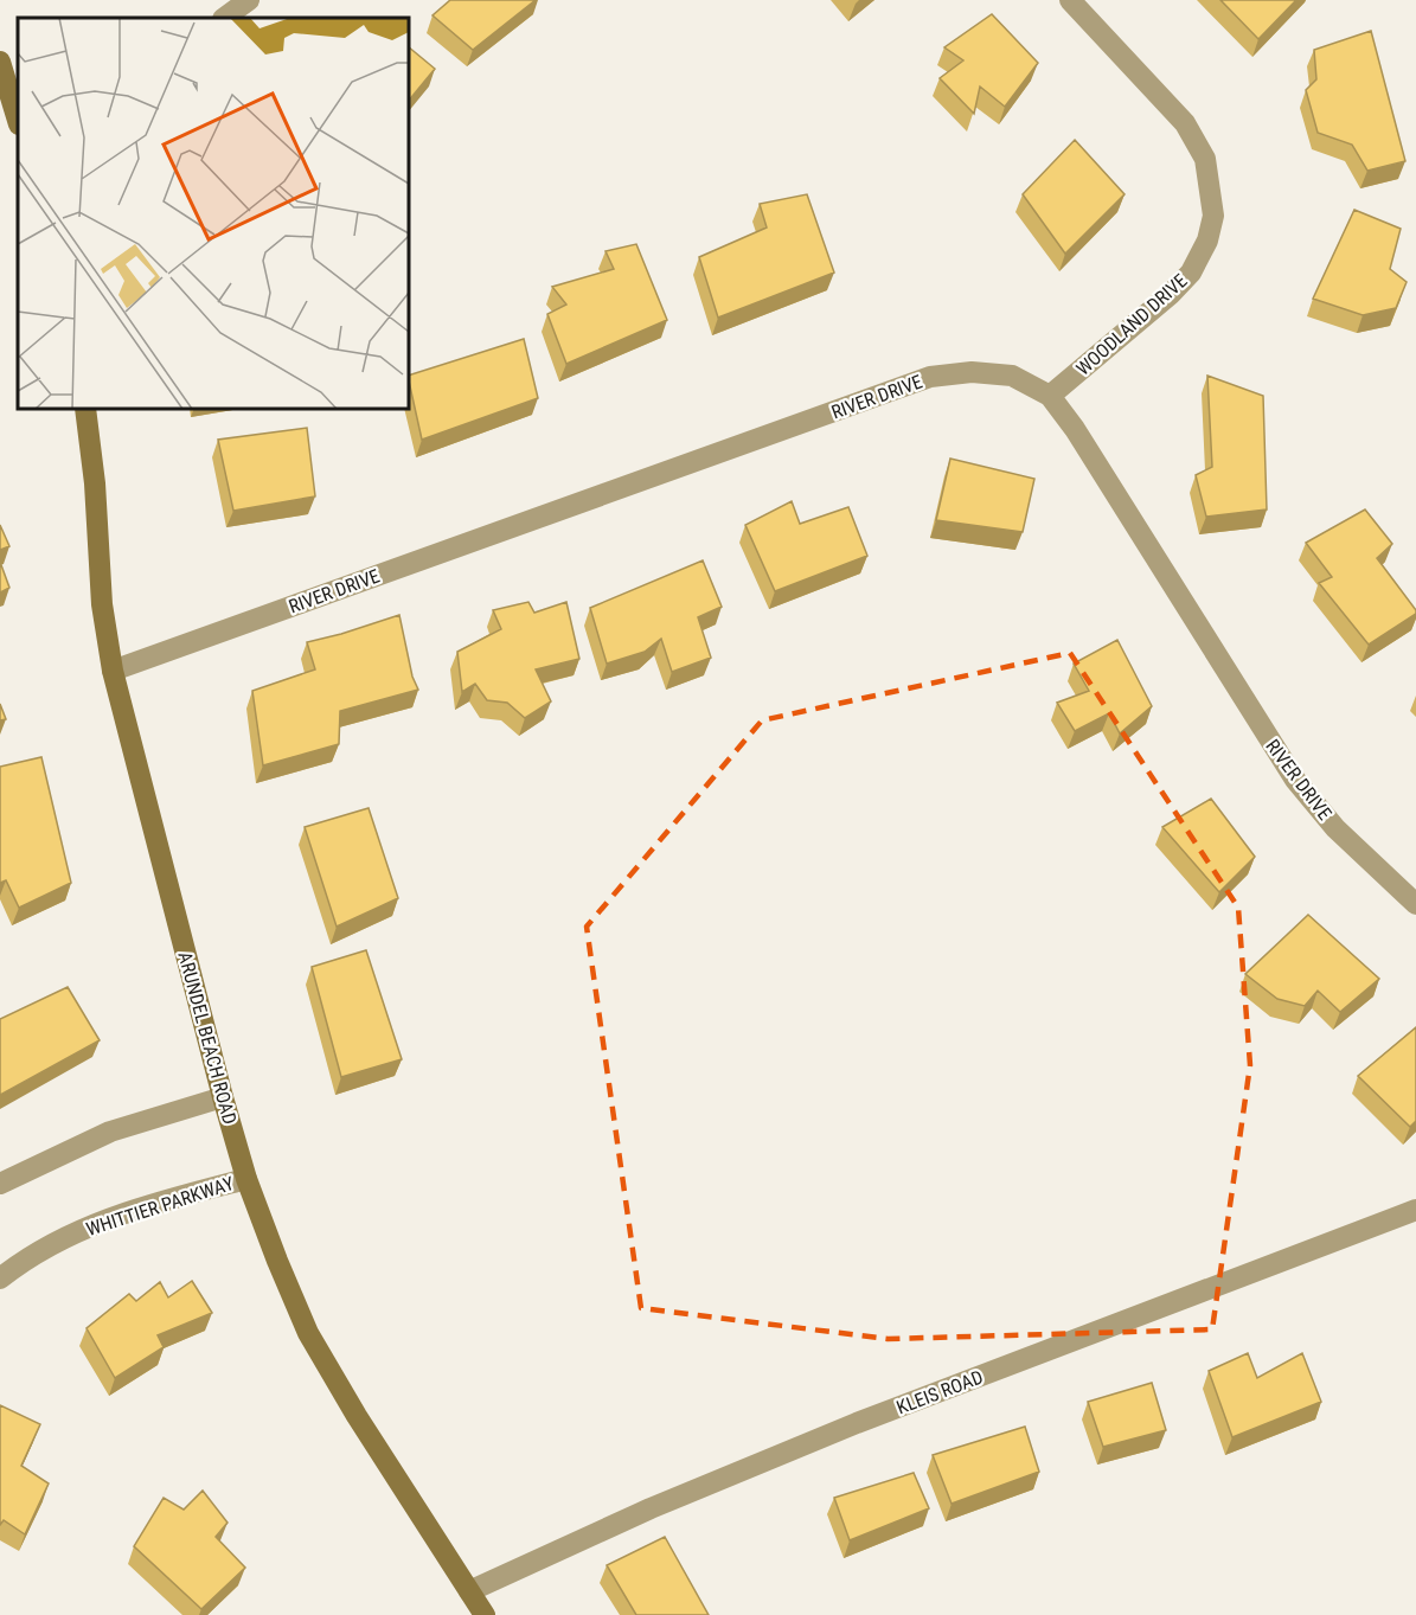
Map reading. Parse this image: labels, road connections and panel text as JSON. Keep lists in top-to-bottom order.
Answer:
{
  "streets": {
    "street": [
      "WOODLAND DRIVE",
      "RIVER DRIVE",
      "ARUNDEL BEACH ROAD",
      "WHITTIER PARKWAY",
      "KLEIS ROAD"
    ]
  },
  "crossings": [
    ["WOODLAND DRIVE", "RIVER DRIVE"],
    ["RIVER DRIVE", "ARUNDEL BEACH ROAD"],
    ["ARUNDEL BEACH ROAD", "WHITTIER PARKWAY"],
    ["ARUNDEL BEACH ROAD", "KLEIS ROAD"]
  ]
}
